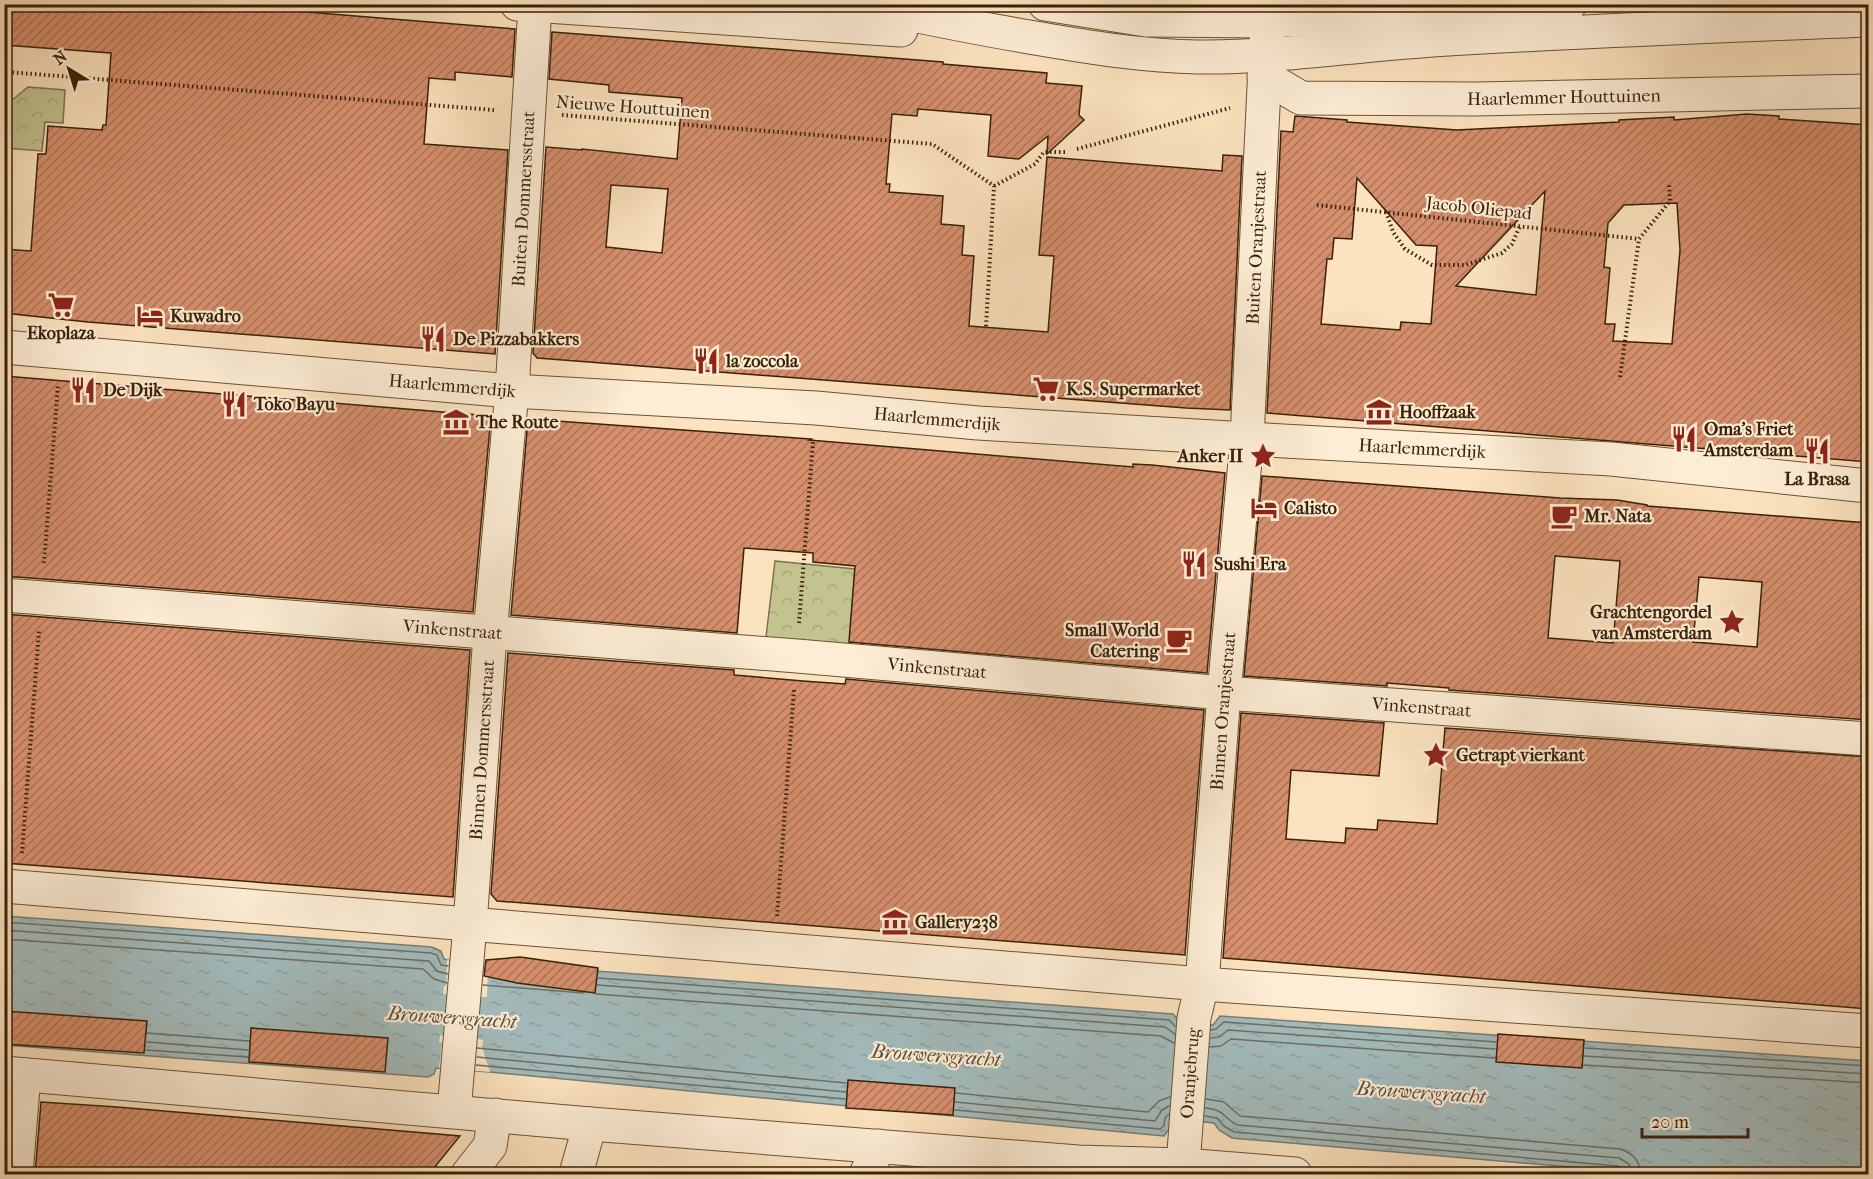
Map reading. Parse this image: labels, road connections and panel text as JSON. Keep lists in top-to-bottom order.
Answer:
{
  "streets": {
    "street": [
      "Haarlemmer Houttuinen",
      "Buiten Dommersstraat",
      "Buiten Oranjestraat",
      "Haarlemmerdijk",
      "Vinkenstraat",
      "Binnen Oranjestraat",
      "Binnen Dommersstraat",
      "Oranjebrug"
    ],
    "path": ["Nieuwe Houttuinen", "Jacob Oliepad"]
  },
  "crossings": [
    ["Haarlemmer Houttuinen", "Buiten Oranjestraat"],
    ["Nieuwe Houttuinen", "Buiten Dommersstraat"],
    ["Buiten Dommersstraat", "Haarlemmerdijk"],
    ["Buiten Dommersstraat", "Binnen Dommersstraat"],
    ["Buiten Oranjestraat", "Haarlemmerdijk"],
    ["Buiten Oranjestraat", "Binnen Oranjestraat"],
    ["Haarlemmerdijk", "Binnen Oranjestraat"],
    ["Haarlemmerdijk", "Binnen Dommersstraat"],
    ["Vinkenstraat", "Binnen Oranjestraat"],
    ["Vinkenstraat", "Binnen Dommersstraat"],
    ["Binnen Oranjestraat", "Oranjebrug"]
  ],
  "water": ["Brouwersgracht"],
  "places": {
    "supermarket": ["Ekoplaza", "K.S. Supermarket"],
    "hotel": ["Kuwadro", "Calisto"],
    "restaurant": [
      "De Pizzabakkers",
      "la zoccola",
      "De Dijk",
      "Toko Bayu",
      "Oma's Friet Amsterdam",
      "La Brasa",
      "Sushi Era"
    ],
    "museum": ["Hooffzaak", "The Route", "Gallery238"],
    "place": ["Anker II", "Grachtengordel van Amsterdam", "Getrapt vierkant"],
    "cafe": ["Mr. Nata", "Small World Catering"]
  },
  "scale_bar": "20 m",
  "north": "top left"
}
